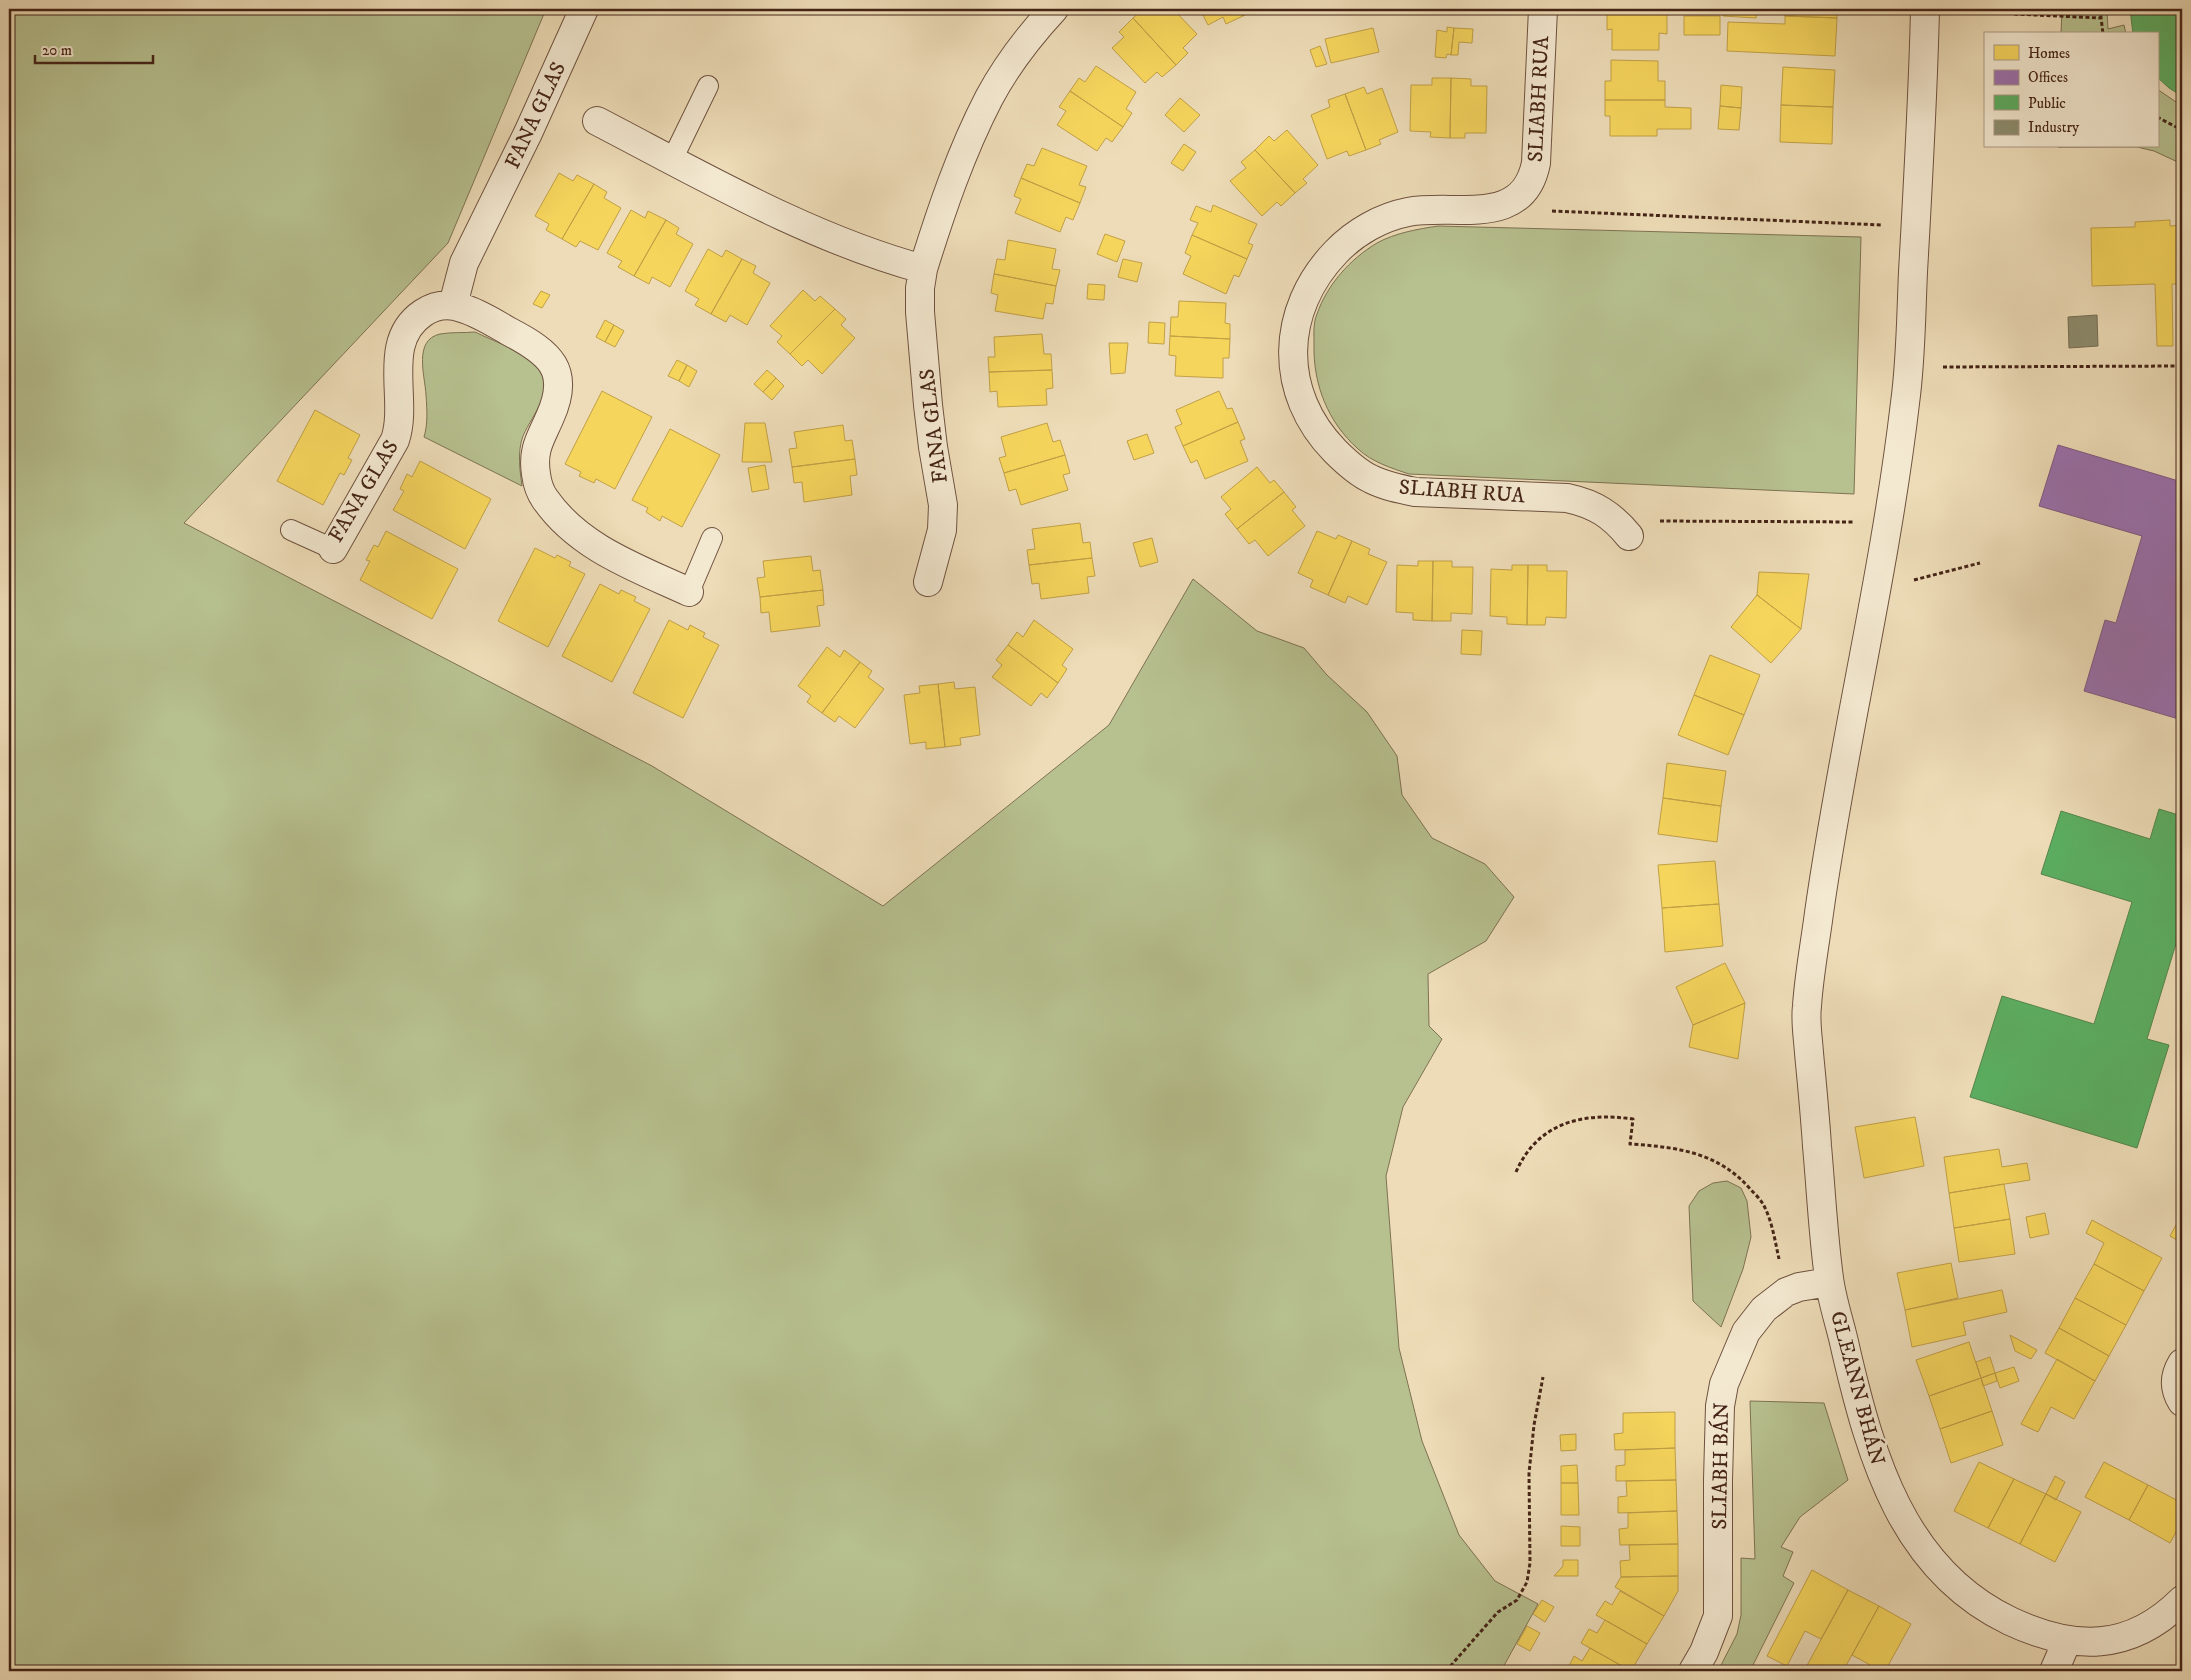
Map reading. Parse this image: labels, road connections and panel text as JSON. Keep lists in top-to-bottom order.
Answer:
{
  "streets": {
    "street": [
      "SLIABH RUA",
      "FANA GLAS",
      "GLEANN BHÁN",
      "SLIABH BÁN"
    ]
  },
  "crossings": [
    ["GLEANN BHÁN", "SLIABH BÁN"]
  ],
  "legend": [
    "Homes",
    "Offices",
    "Public",
    "Industry"
  ],
  "scale_bar": "20 m"
}
